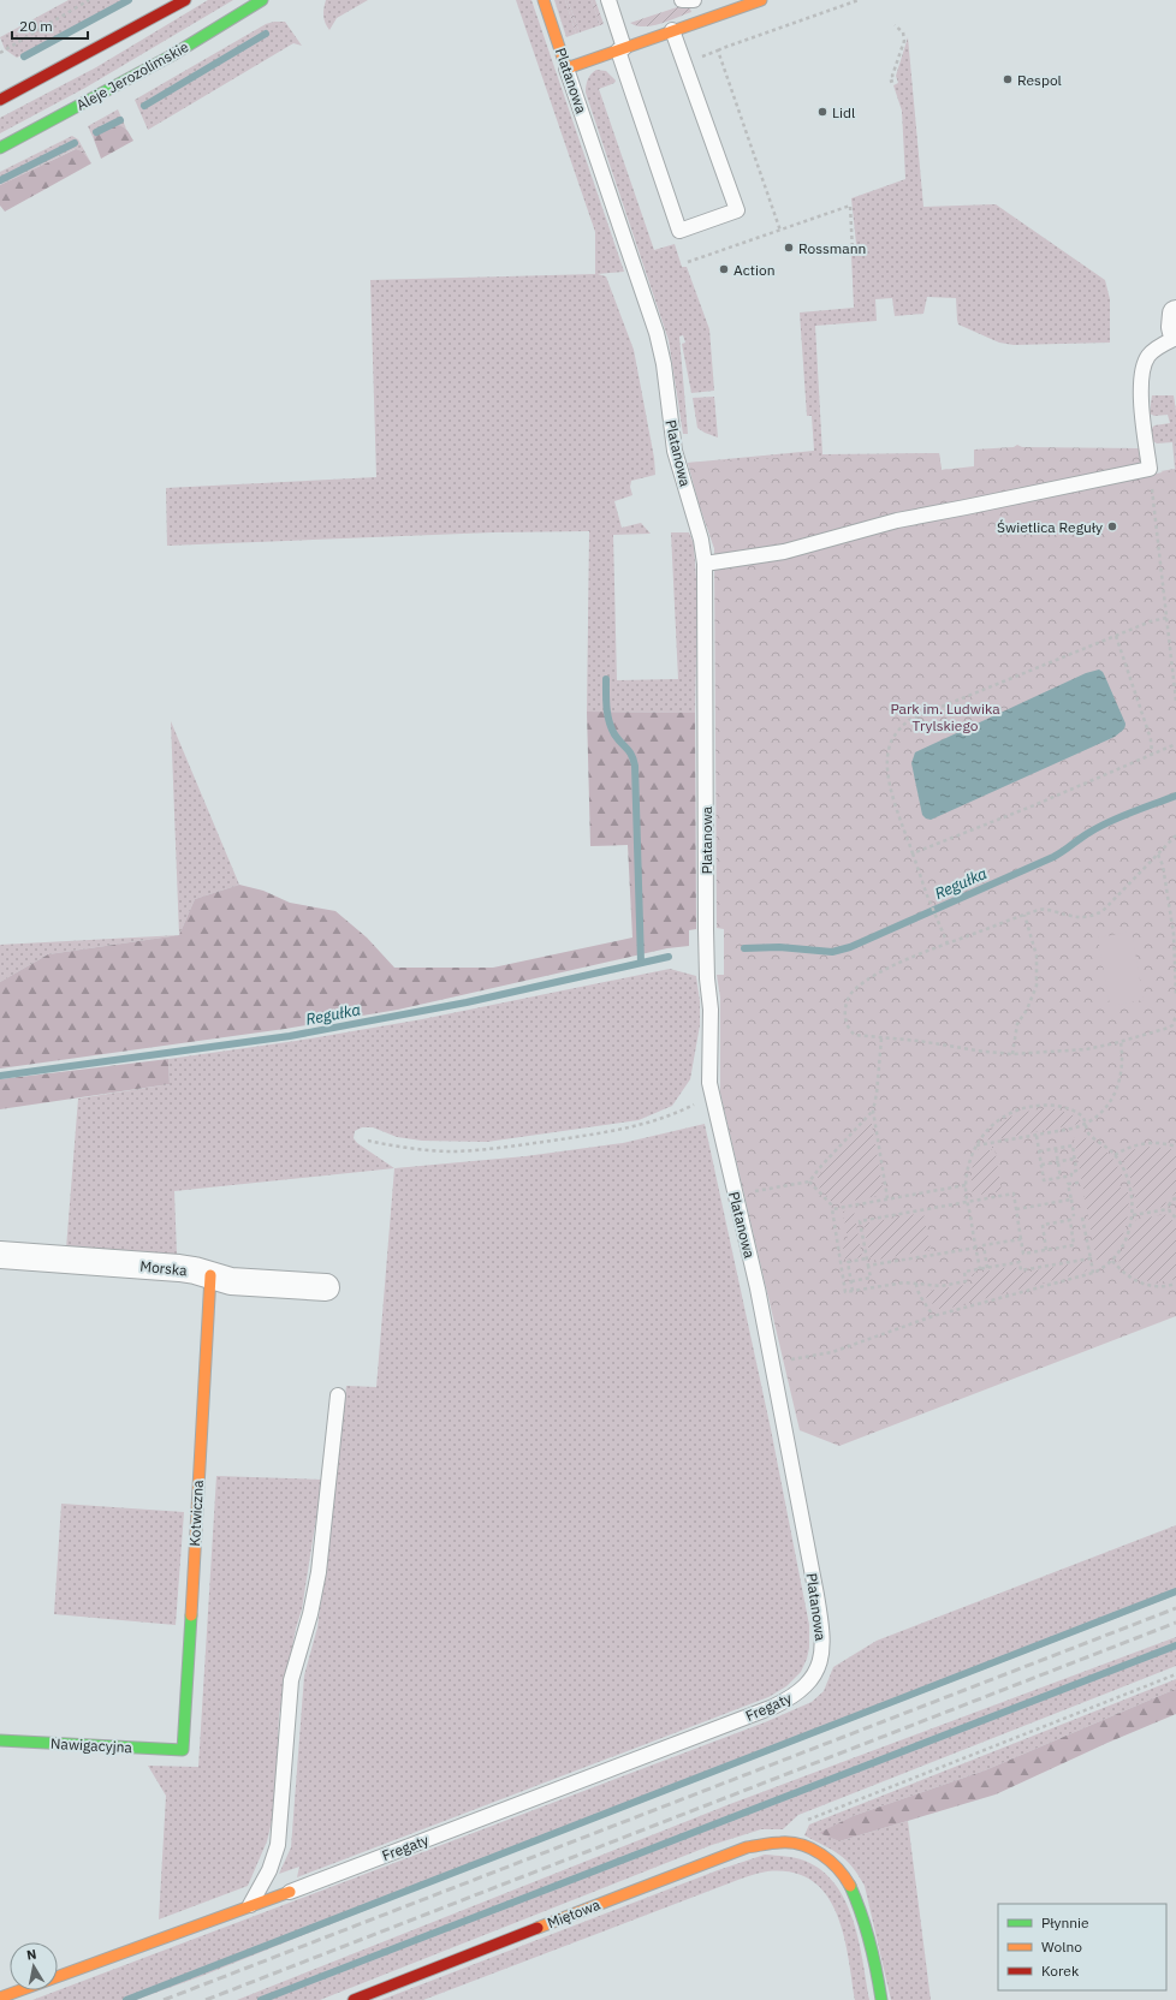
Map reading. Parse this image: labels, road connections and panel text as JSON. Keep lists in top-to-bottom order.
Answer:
{
  "streets": {
    "street": [
      "Aleje Jerozolimskie",
      "Platanowa",
      "Morska",
      "Kotwiczna",
      "Fregaty",
      "Nawigacyjna",
      "Miętowa"
    ]
  },
  "crossings": [
    ["Platanowa", "Fregaty"],
    ["Morska", "Kotwiczna"],
    ["Kotwiczna", "Nawigacyjna"]
  ],
  "water": ["Regułka"],
  "parks": ["Park im. Ludwika Trylskiego"],
  "places": [
    "Respol",
    "Lidl",
    "Rossmann",
    "Action",
    "Świetlica Reguły"
  ],
  "legend": ["Płynnie", "Wolno", "Korek"],
  "scale_bar": "20 m",
  "north": "top"
}
